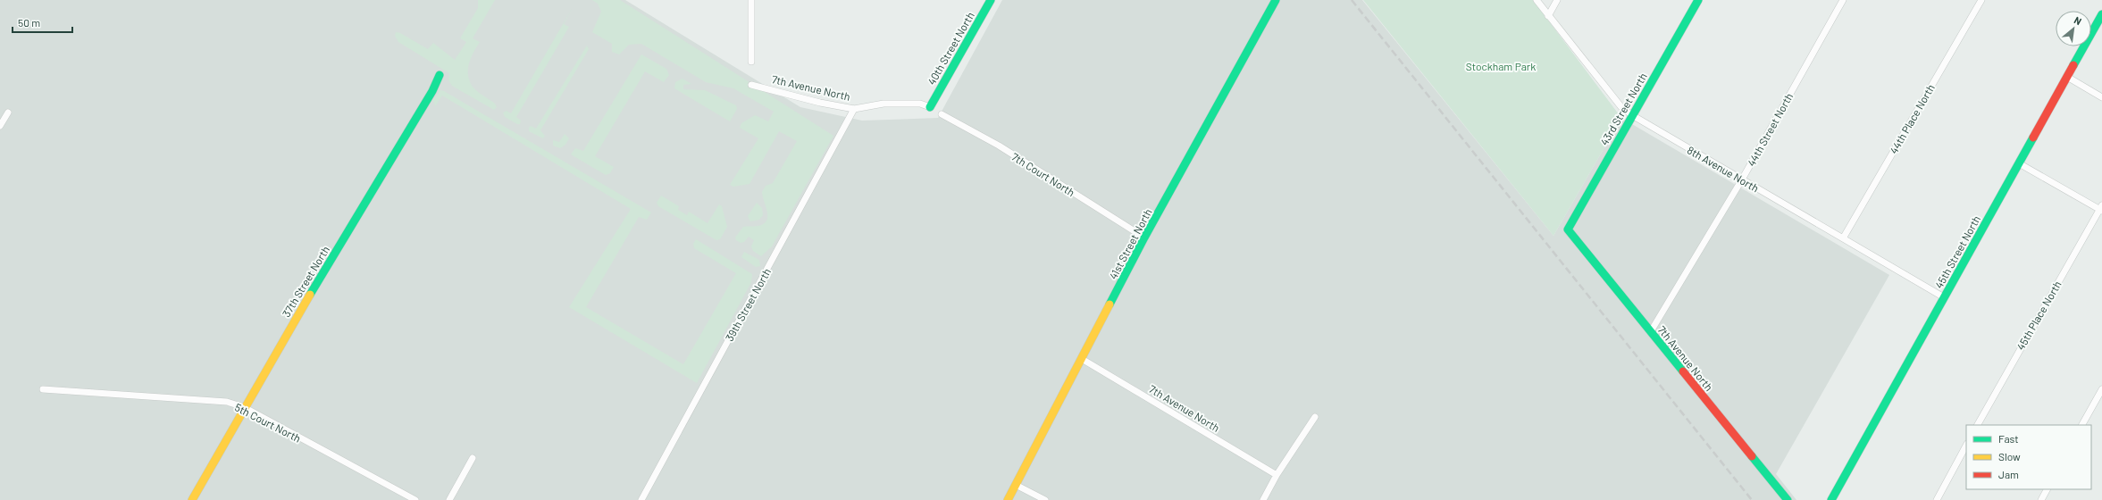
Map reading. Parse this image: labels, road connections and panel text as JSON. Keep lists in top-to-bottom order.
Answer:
{
  "streets": {
    "street": [
      "40th Street North",
      "7th Avenue North",
      "43rd Street North",
      "44th Place North",
      "44th Street North",
      "8th Avenue North",
      "7th Court North",
      "41st Street North",
      "45th Street North",
      "37th Street North",
      "39th Street North",
      "45th Place North",
      "5th Court North"
    ]
  },
  "crossings": [
    ["40th Street North", "7th Avenue North"],
    ["7th Avenue North", "43rd Street North"],
    ["7th Avenue North", "44th Street North"],
    ["7th Avenue North", "41st Street North"],
    ["7th Avenue North", "39th Street North"],
    ["43rd Street North", "8th Avenue North"],
    ["44th Place North", "8th Avenue North"],
    ["44th Street North", "8th Avenue North"],
    ["8th Avenue North", "45th Street North"],
    ["7th Court North", "41st Street North"],
    ["37th Street North", "5th Court North"]
  ],
  "parks": ["Stockham Park"],
  "legend": ["Fast", "Slow", "Jam"],
  "scale_bar": "50 m",
  "north": "top right"
}
